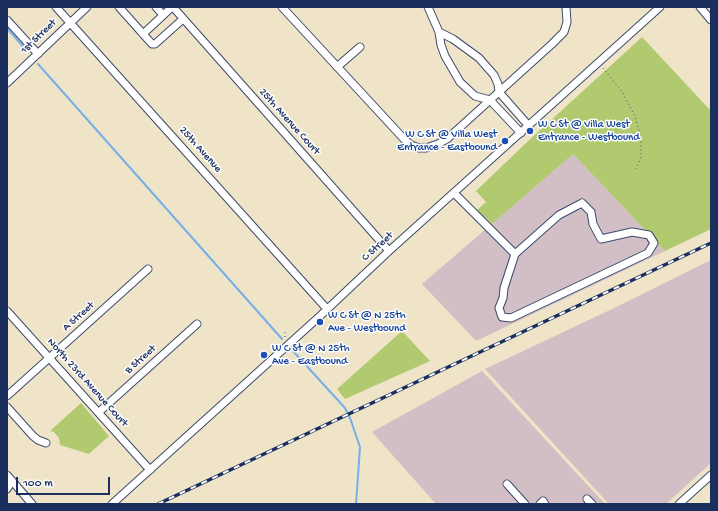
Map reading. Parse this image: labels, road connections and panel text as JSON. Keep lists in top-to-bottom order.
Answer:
{
  "streets": {
    "street": [
      "1st Street",
      "25th Avenue Court",
      "25th Avenue",
      "C Street",
      "A Street",
      "B Street",
      "North 23rd Avenue Court"
    ]
  },
  "crossings": [
    ["1st Street", "25th Avenue"],
    ["25th Avenue Court", "C Street"],
    ["25th Avenue", "C Street"],
    ["C Street", "North 23rd Avenue Court"],
    ["A Street", "North 23rd Avenue Court"],
    ["B Street", "North 23rd Avenue Court"]
  ],
  "places": [
    "W C St @ Villa West Entrance - Westbound",
    "W C St @ Villa West Entrance - Eastbound",
    "W C St @ N 25th Ave - Westbound",
    "W C St @ N 25th Ave - Eastbound"
  ],
  "scale_bar": "100 m"
}
